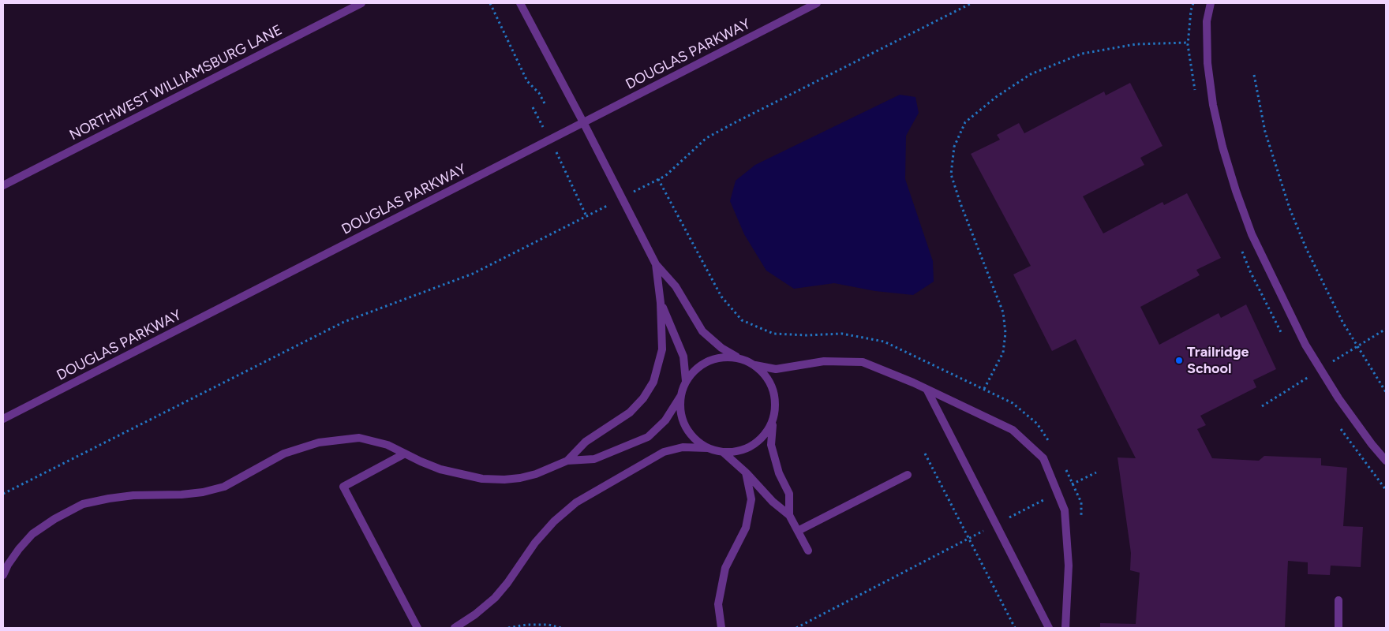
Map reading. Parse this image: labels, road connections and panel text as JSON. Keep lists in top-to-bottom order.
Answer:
{
  "streets": {
    "street": ["DOUGLAS PARKWAY", "NORTHWEST WILLIAMSBURG LANE"]
  },
  "places": ["Trailridge School"]
}
